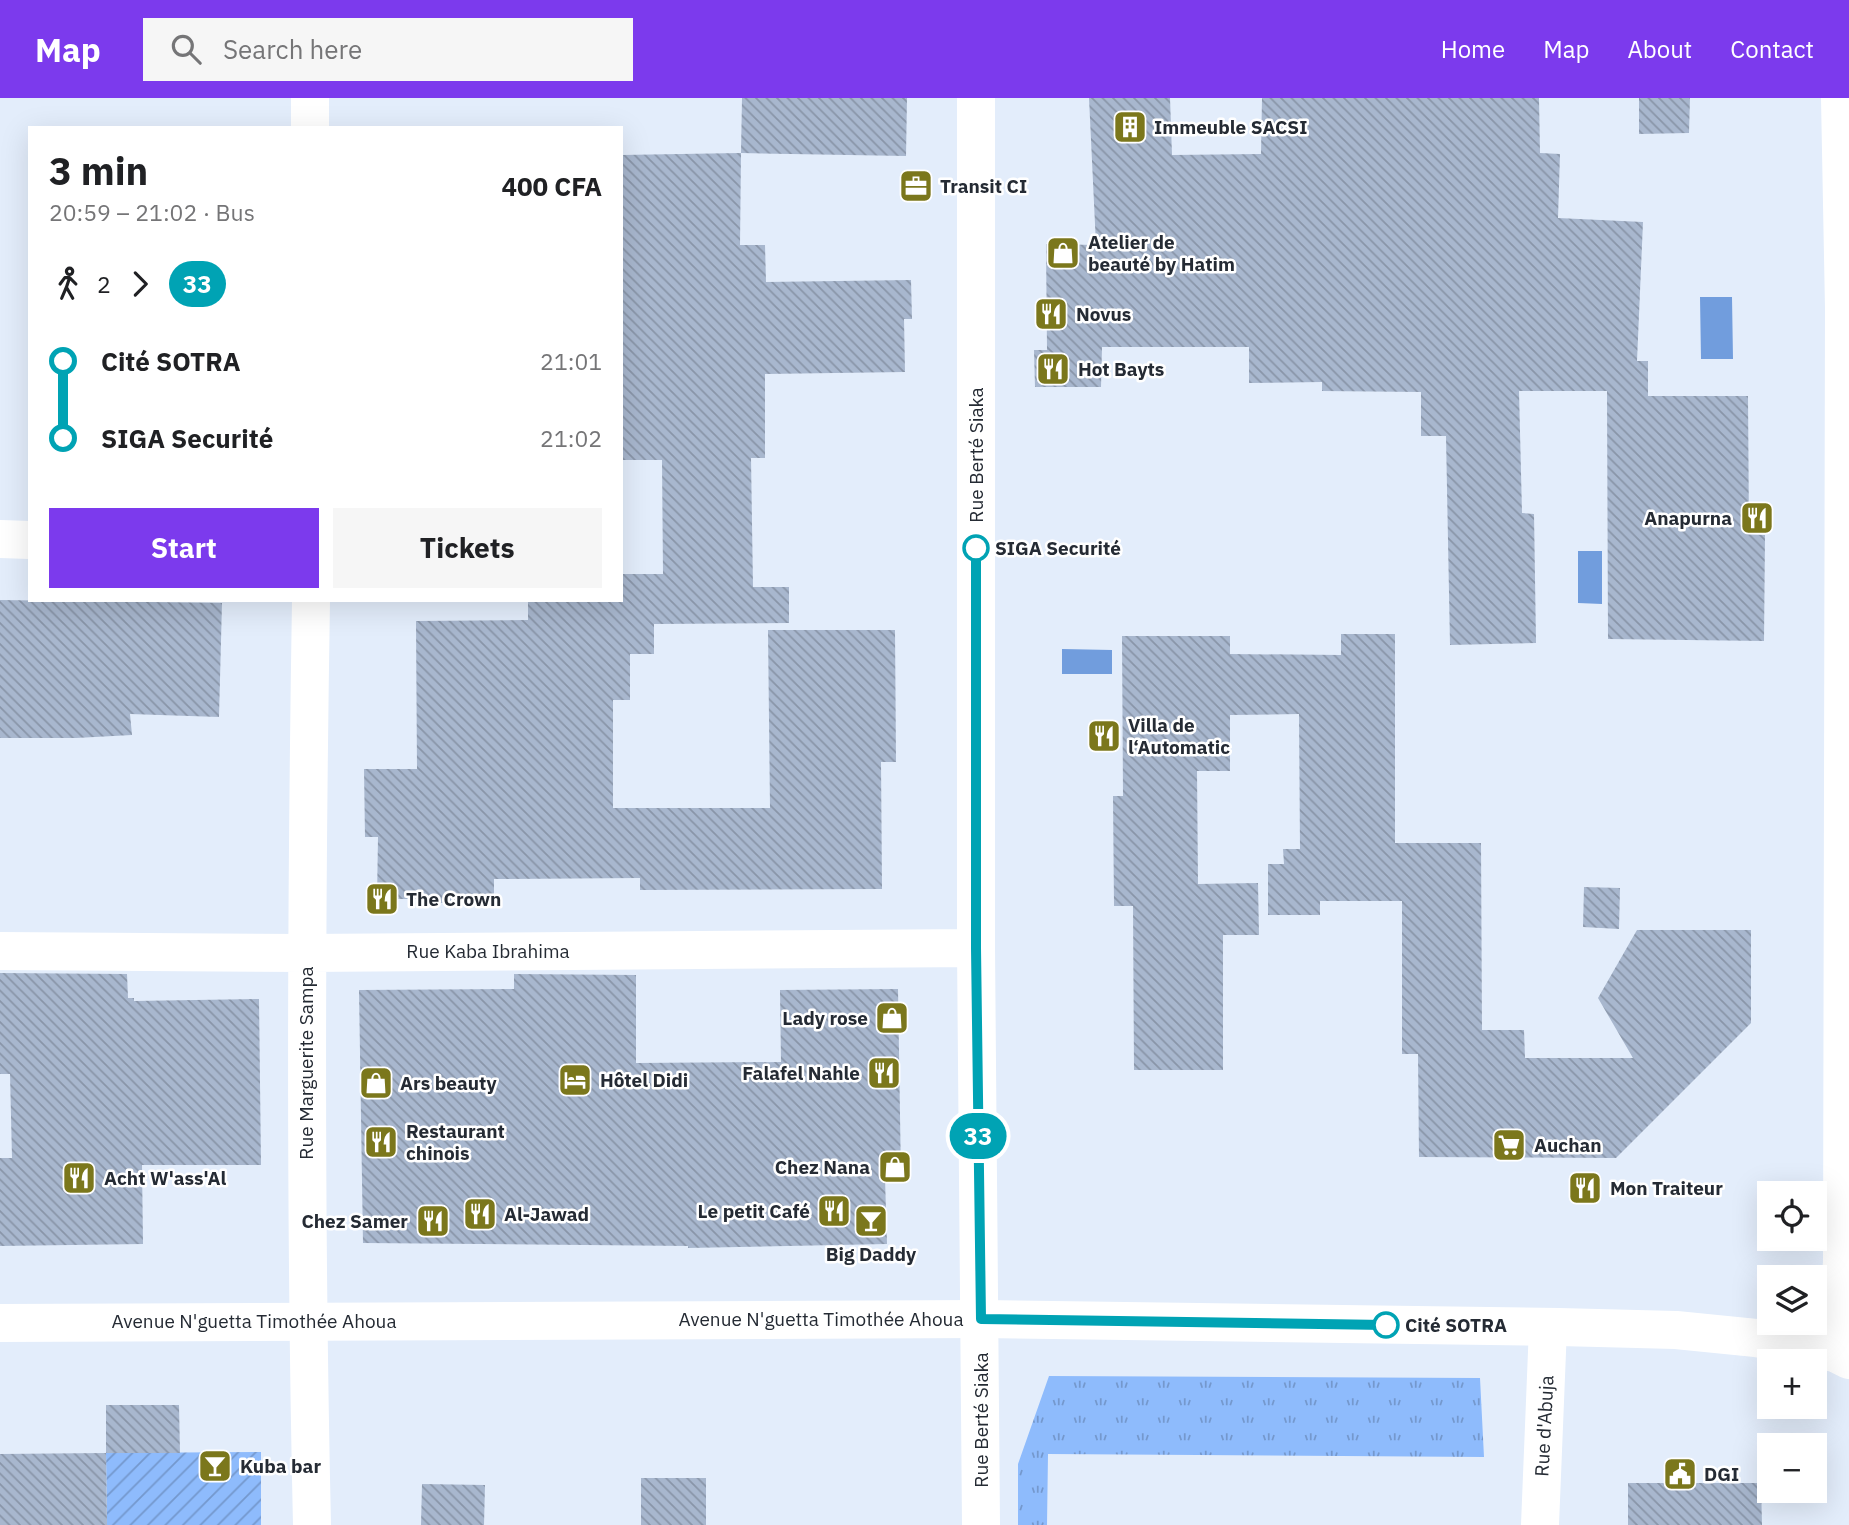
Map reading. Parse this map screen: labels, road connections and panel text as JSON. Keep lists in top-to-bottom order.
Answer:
{
  "streets": {
    "street": [
      "Rue Berté Siaka",
      "Rue Kaba Ibrahima",
      "Rue Marguerite Sampa",
      "Avenue N'guetta Timothée Ahoua",
      "Rue d'Abuja"
    ]
  },
  "crossings": [
    ["Rue Berté Siaka", "Rue Kaba Ibrahima"],
    ["Rue Berté Siaka", "Avenue N'guetta Timothée Ahoua"],
    ["Rue Kaba Ibrahima", "Rue Marguerite Sampa"],
    ["Rue Marguerite Sampa", "Avenue N'guetta Timothée Ahoua"],
    ["Avenue N'guetta Timothée Ahoua", "Rue d'Abuja"]
  ],
  "places": {
    "building": ["Immeuble SACSI"],
    "office": ["Transit CI"],
    "shop": [
      "Atelier de beauté by Hatim",
      "Lady rose",
      "Ars beauty",
      "Chez Nana"
    ],
    "restaurant": [
      "Novus",
      "Hot Bayts",
      "Anapurna",
      "Villa de l‘Automatic",
      "The Crown",
      "Falafel Nahle",
      "Restaurant chinois",
      "Acht W'ass'Al",
      "Mon Traiteur",
      "Le petit Café",
      "Al-Jawad",
      "Chez Samer"
    ],
    "other": ["SIGA Securité", "Cité SOTRA"],
    "hotel": ["Hôtel Didi"],
    "supermarket": ["Auchan"],
    "bar": ["Big Daddy", "Kuba bar"],
    "public building": ["DGI"]
  },
  "lines": ["bus line 33"],
  "page": {
    "header": "Map",
    "search": "Search here",
    "nav": [
      "Home",
      "Map",
      "About",
      "Contact"
    ],
    "on_map": "33",
    "heading": ["3 min", "20:59 – 21:02 · Bus", "400 CFA"],
    "legs": ["2", "33"],
    "list": [
      {
        "name": "Cité SOTRA",
        "value": "21:01"
      },
      {
        "name": "SIGA Securité",
        "value": "21:02"
      }
    ],
    "buttons": ["Start", "Tickets"],
    "map_buttons": ["+", "−"]
  }
}
